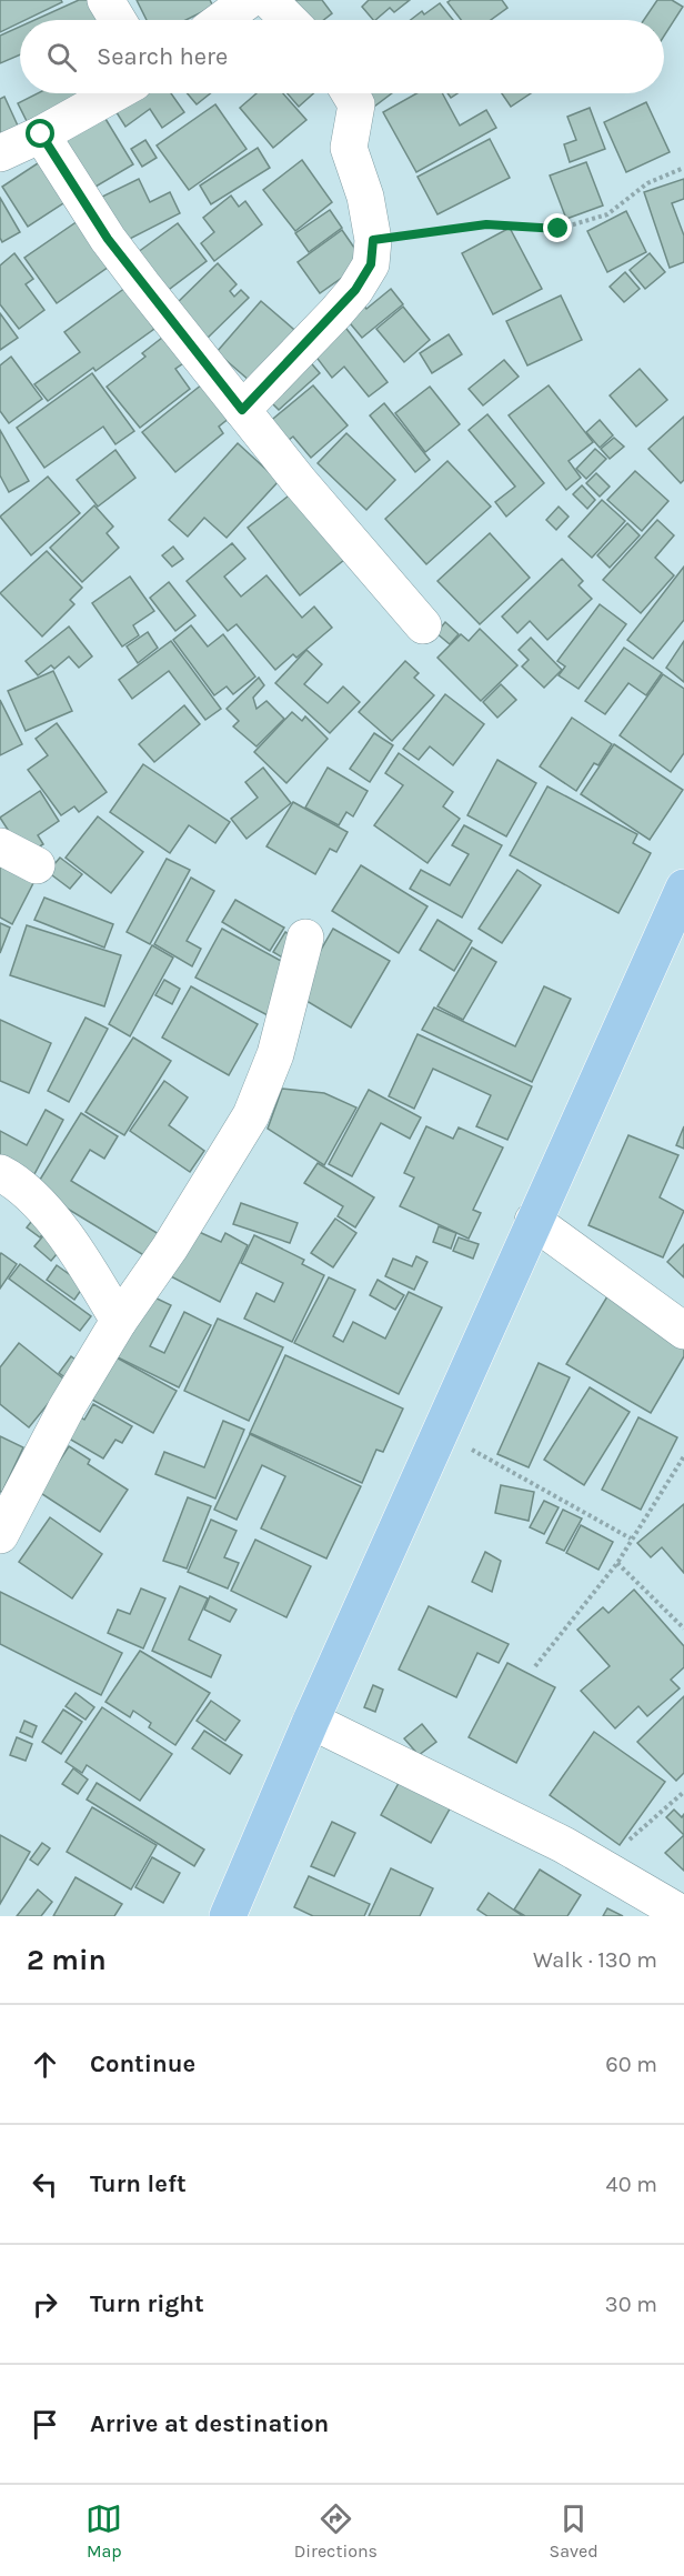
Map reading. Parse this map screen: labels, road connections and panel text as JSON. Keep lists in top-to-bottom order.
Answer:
{
  "page": {
    "search": "Search here",
    "heading": ["2 min", "Walk · 130 m"],
    "list": [
      ["Continue", "60 m"],
      ["Turn left", "40 m"],
      ["Turn right", "30 m"],
      "Arrive at destination"
    ],
    "nav": ["Map", "Directions", "Saved"]
  }
}
